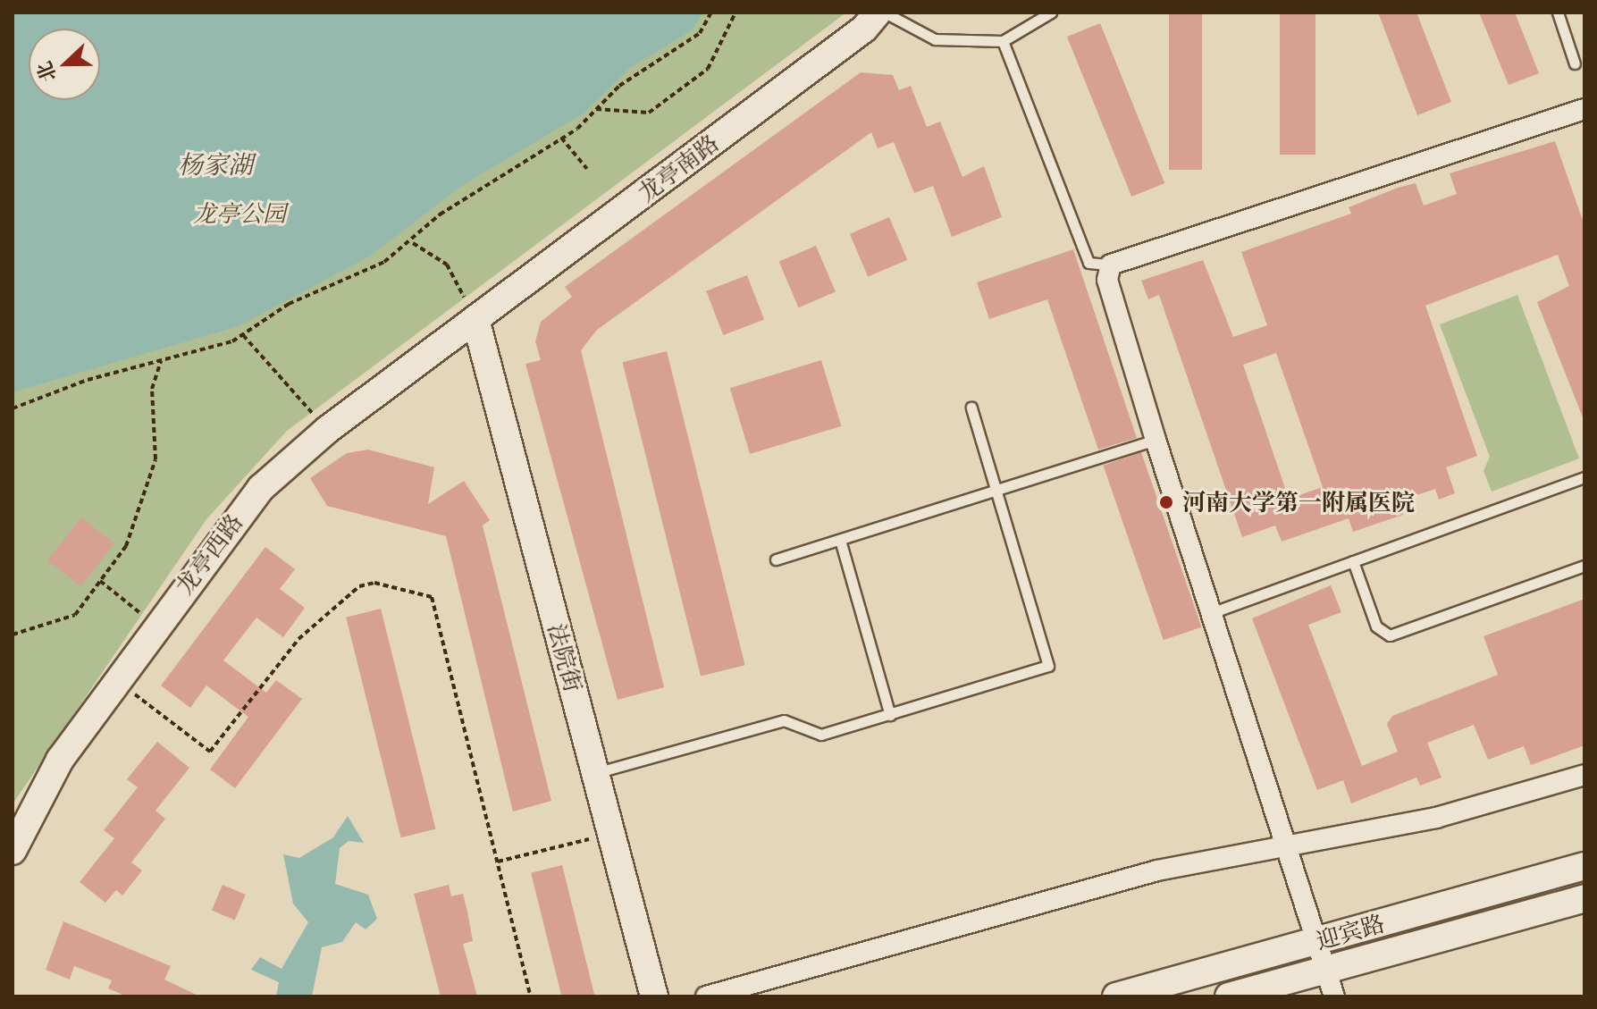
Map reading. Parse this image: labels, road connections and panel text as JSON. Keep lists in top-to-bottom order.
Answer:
{
  "streets": {
    "street": [
      "龙亭南路",
      "龙亭西路",
      "法院街",
      "迎宾路"
    ]
  },
  "crossings": [
    ["龙亭南路", "龙亭西路"],
    ["龙亭南路", "法院街"],
    ["龙亭西路", "法院街"]
  ],
  "water": ["杨家湖"],
  "parks": ["龙亭公园"],
  "places": ["河南大学第一附属医院"],
  "north": "left"
}
